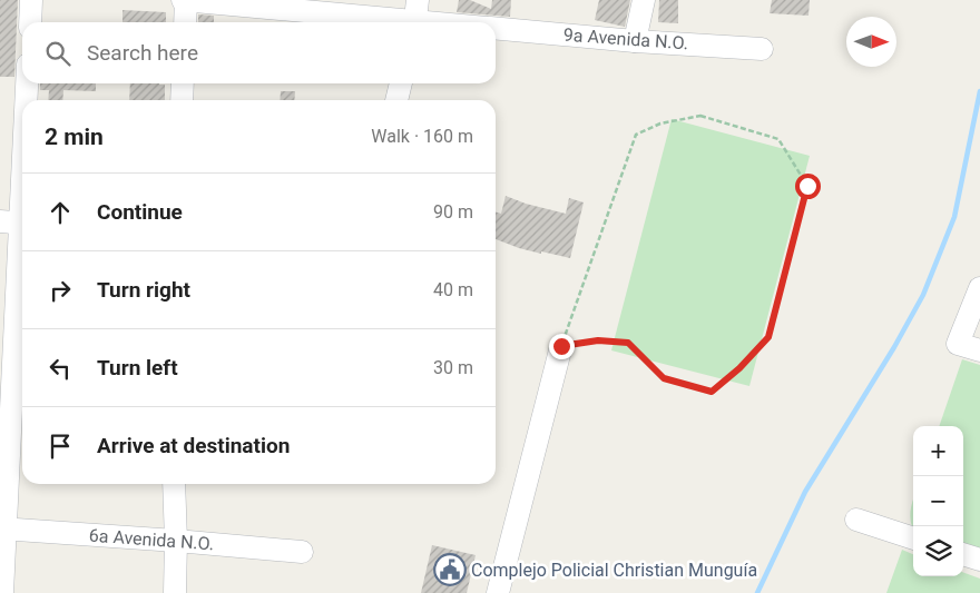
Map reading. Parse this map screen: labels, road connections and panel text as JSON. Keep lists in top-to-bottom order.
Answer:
{
  "streets": {
    "street": ["9a Avenida N.O.", "6a Avenida N.O."]
  },
  "places": {
    "public building": ["Complejo Policial Christian Munguía"]
  },
  "north": "right",
  "page": {
    "search": "Search here",
    "heading": ["2 min", "Walk · 160 m"],
    "list": [
      ["Continue", "90 m"],
      ["Turn right", "40 m"],
      ["Turn left", "30 m"],
      "Arrive at destination"
    ],
    "map_buttons": ["+", "−"]
  }
}
